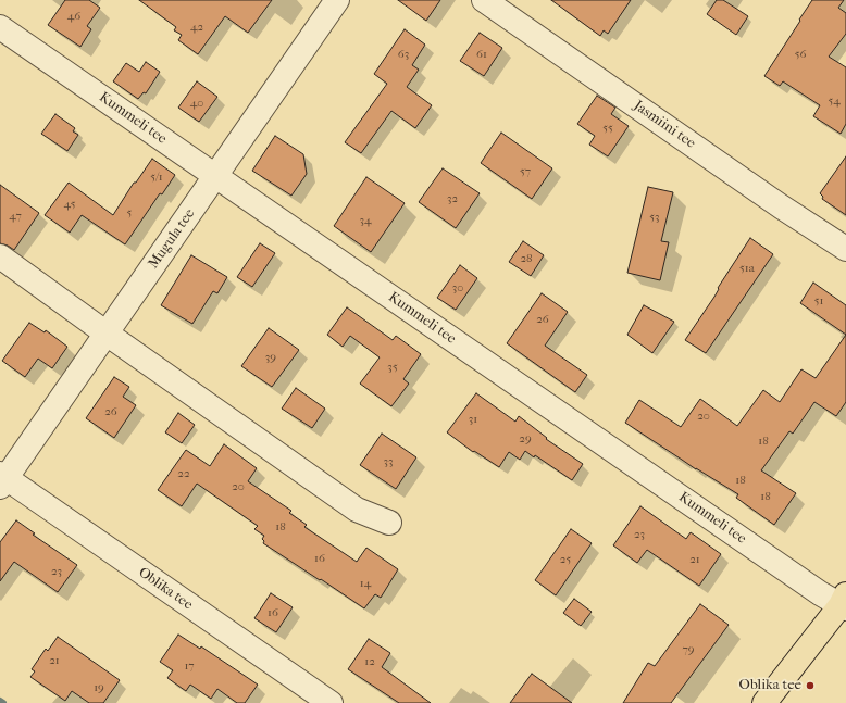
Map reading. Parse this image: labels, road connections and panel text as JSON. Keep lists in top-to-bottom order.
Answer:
{
  "streets": {
    "street": [
      "Kummeli tee",
      "Jasmiini tee",
      "Mugula tee",
      "Oblika tee"
    ]
  },
  "crossings": [
    ["Kummeli tee", "Mugula tee"],
    ["Mugula tee", "Oblika tee"]
  ],
  "places": ["Oblika tee"],
  "house_numbers": [
    "46",
    "42",
    "63",
    "61",
    "56",
    "54",
    "40",
    "55",
    "57",
    "5/1",
    "32",
    "45",
    "5",
    "47",
    "53",
    "34",
    "28",
    "51a",
    "30",
    "51",
    "26",
    "39",
    "35",
    "26",
    "20",
    "31",
    "29",
    "18",
    "33",
    "22",
    "18",
    "20",
    "18",
    "18",
    "23",
    "16",
    "25",
    "21",
    "23",
    "14",
    "16",
    "79",
    "21",
    "12",
    "17",
    "19"
  ]
}
